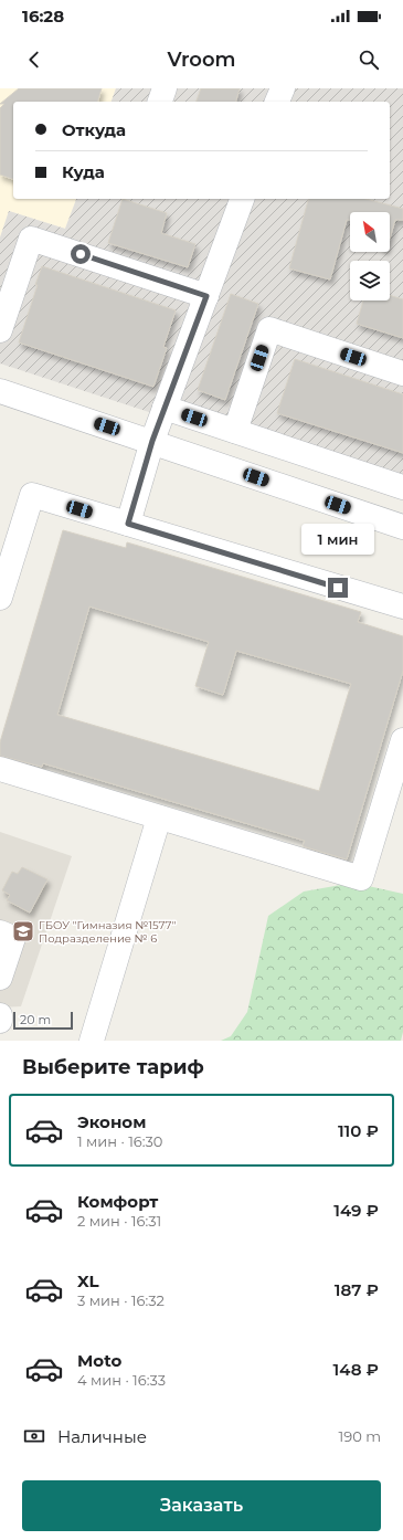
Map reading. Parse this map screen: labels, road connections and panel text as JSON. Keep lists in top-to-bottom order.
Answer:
{
  "places": {
    "school or university": ["ГБОУ \"Гимназия №1577\" Подразделение № 6"]
  },
  "scale_bar": "20 m",
  "north": "top left",
  "page": {
    "status": "16:28",
    "header": "Vroom",
    "banner": ["Откуда", "Куда"],
    "bubble": "1 мин",
    "scale": "20 m",
    "heading": "Выберите тариф",
    "list": [
      {
        "name": "Эконом",
        "note": "1 мин · 16:30",
        "value": "110 ₽"
      },
      {
        "name": "Комфорт",
        "note": "2 мин · 16:31",
        "value": "149 ₽"
      },
      {
        "name": "XL",
        "note": "3 мин · 16:32",
        "value": "187 ₽"
      },
      {
        "name": "Moto",
        "note": "4 мин · 16:33",
        "value": "148 ₽"
      }
    ],
    "pay": ["Наличные", "190 m"],
    "buttons": "Заказать"
  }
}
